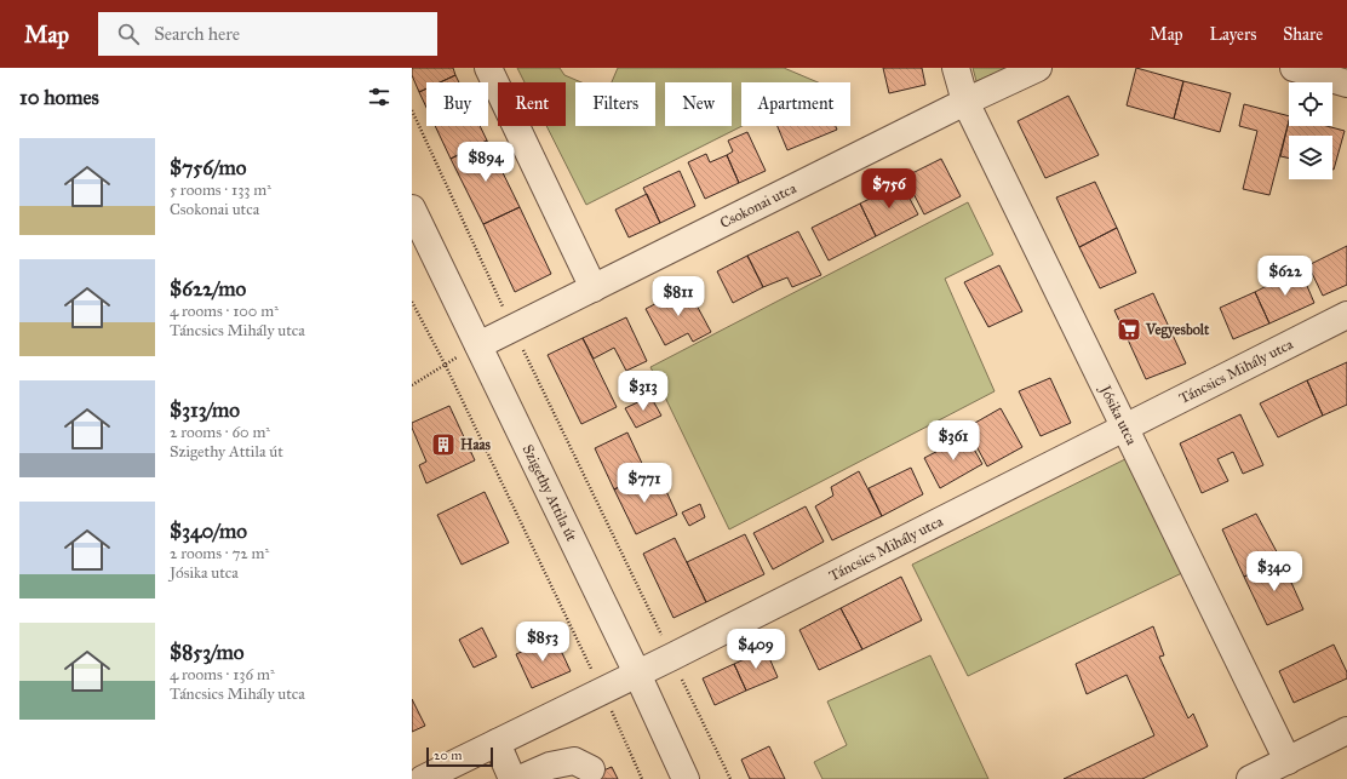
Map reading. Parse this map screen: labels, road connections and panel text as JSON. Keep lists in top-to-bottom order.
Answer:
{
  "streets": {
    "street": [
      "Csokonai utca",
      "Táncsics Mihály utca",
      "Jósika utca",
      "Szigethy Attila út"
    ]
  },
  "crossings": [
    ["Csokonai utca", "Jósika utca"],
    ["Csokonai utca", "Szigethy Attila út"],
    ["Táncsics Mihály utca", "Jósika utca"],
    ["Táncsics Mihály utca", "Szigethy Attila út"]
  ],
  "places": {
    "supermarket": ["Vegyesbolt"],
    "building": ["Haas"]
  },
  "scale_bar": "20 m",
  "page": {
    "header": "Map",
    "search": "Search here",
    "nav": ["Map", "Layers", "Share"],
    "heading": "10 homes",
    "chip": [
      "Buy",
      "Rent",
      "Filters",
      "New",
      "Apartment"
    ],
    "list": [
      {
        "name": "$756/mo",
        "note": "5 rooms · 133 m² · Csokonai utca"
      },
      {
        "name": "$622/mo",
        "note": "4 rooms · 100 m² · Táncsics Mihály utca"
      },
      {
        "name": "$313/mo",
        "note": "2 rooms · 60 m² · Szigethy Attila út"
      },
      {
        "name": "$340/mo",
        "note": "2 rooms · 72 m² · Jósika utca"
      },
      {
        "name": "$853/mo",
        "note": "4 rooms · 136 m² · Táncsics Mihály utca"
      }
    ],
    "price": [
      "$894",
      "$756",
      "$622",
      "$811",
      "$313",
      "$361",
      "$771",
      "$340",
      "$853",
      "$409"
    ],
    "scale": "20 m"
  }
}
